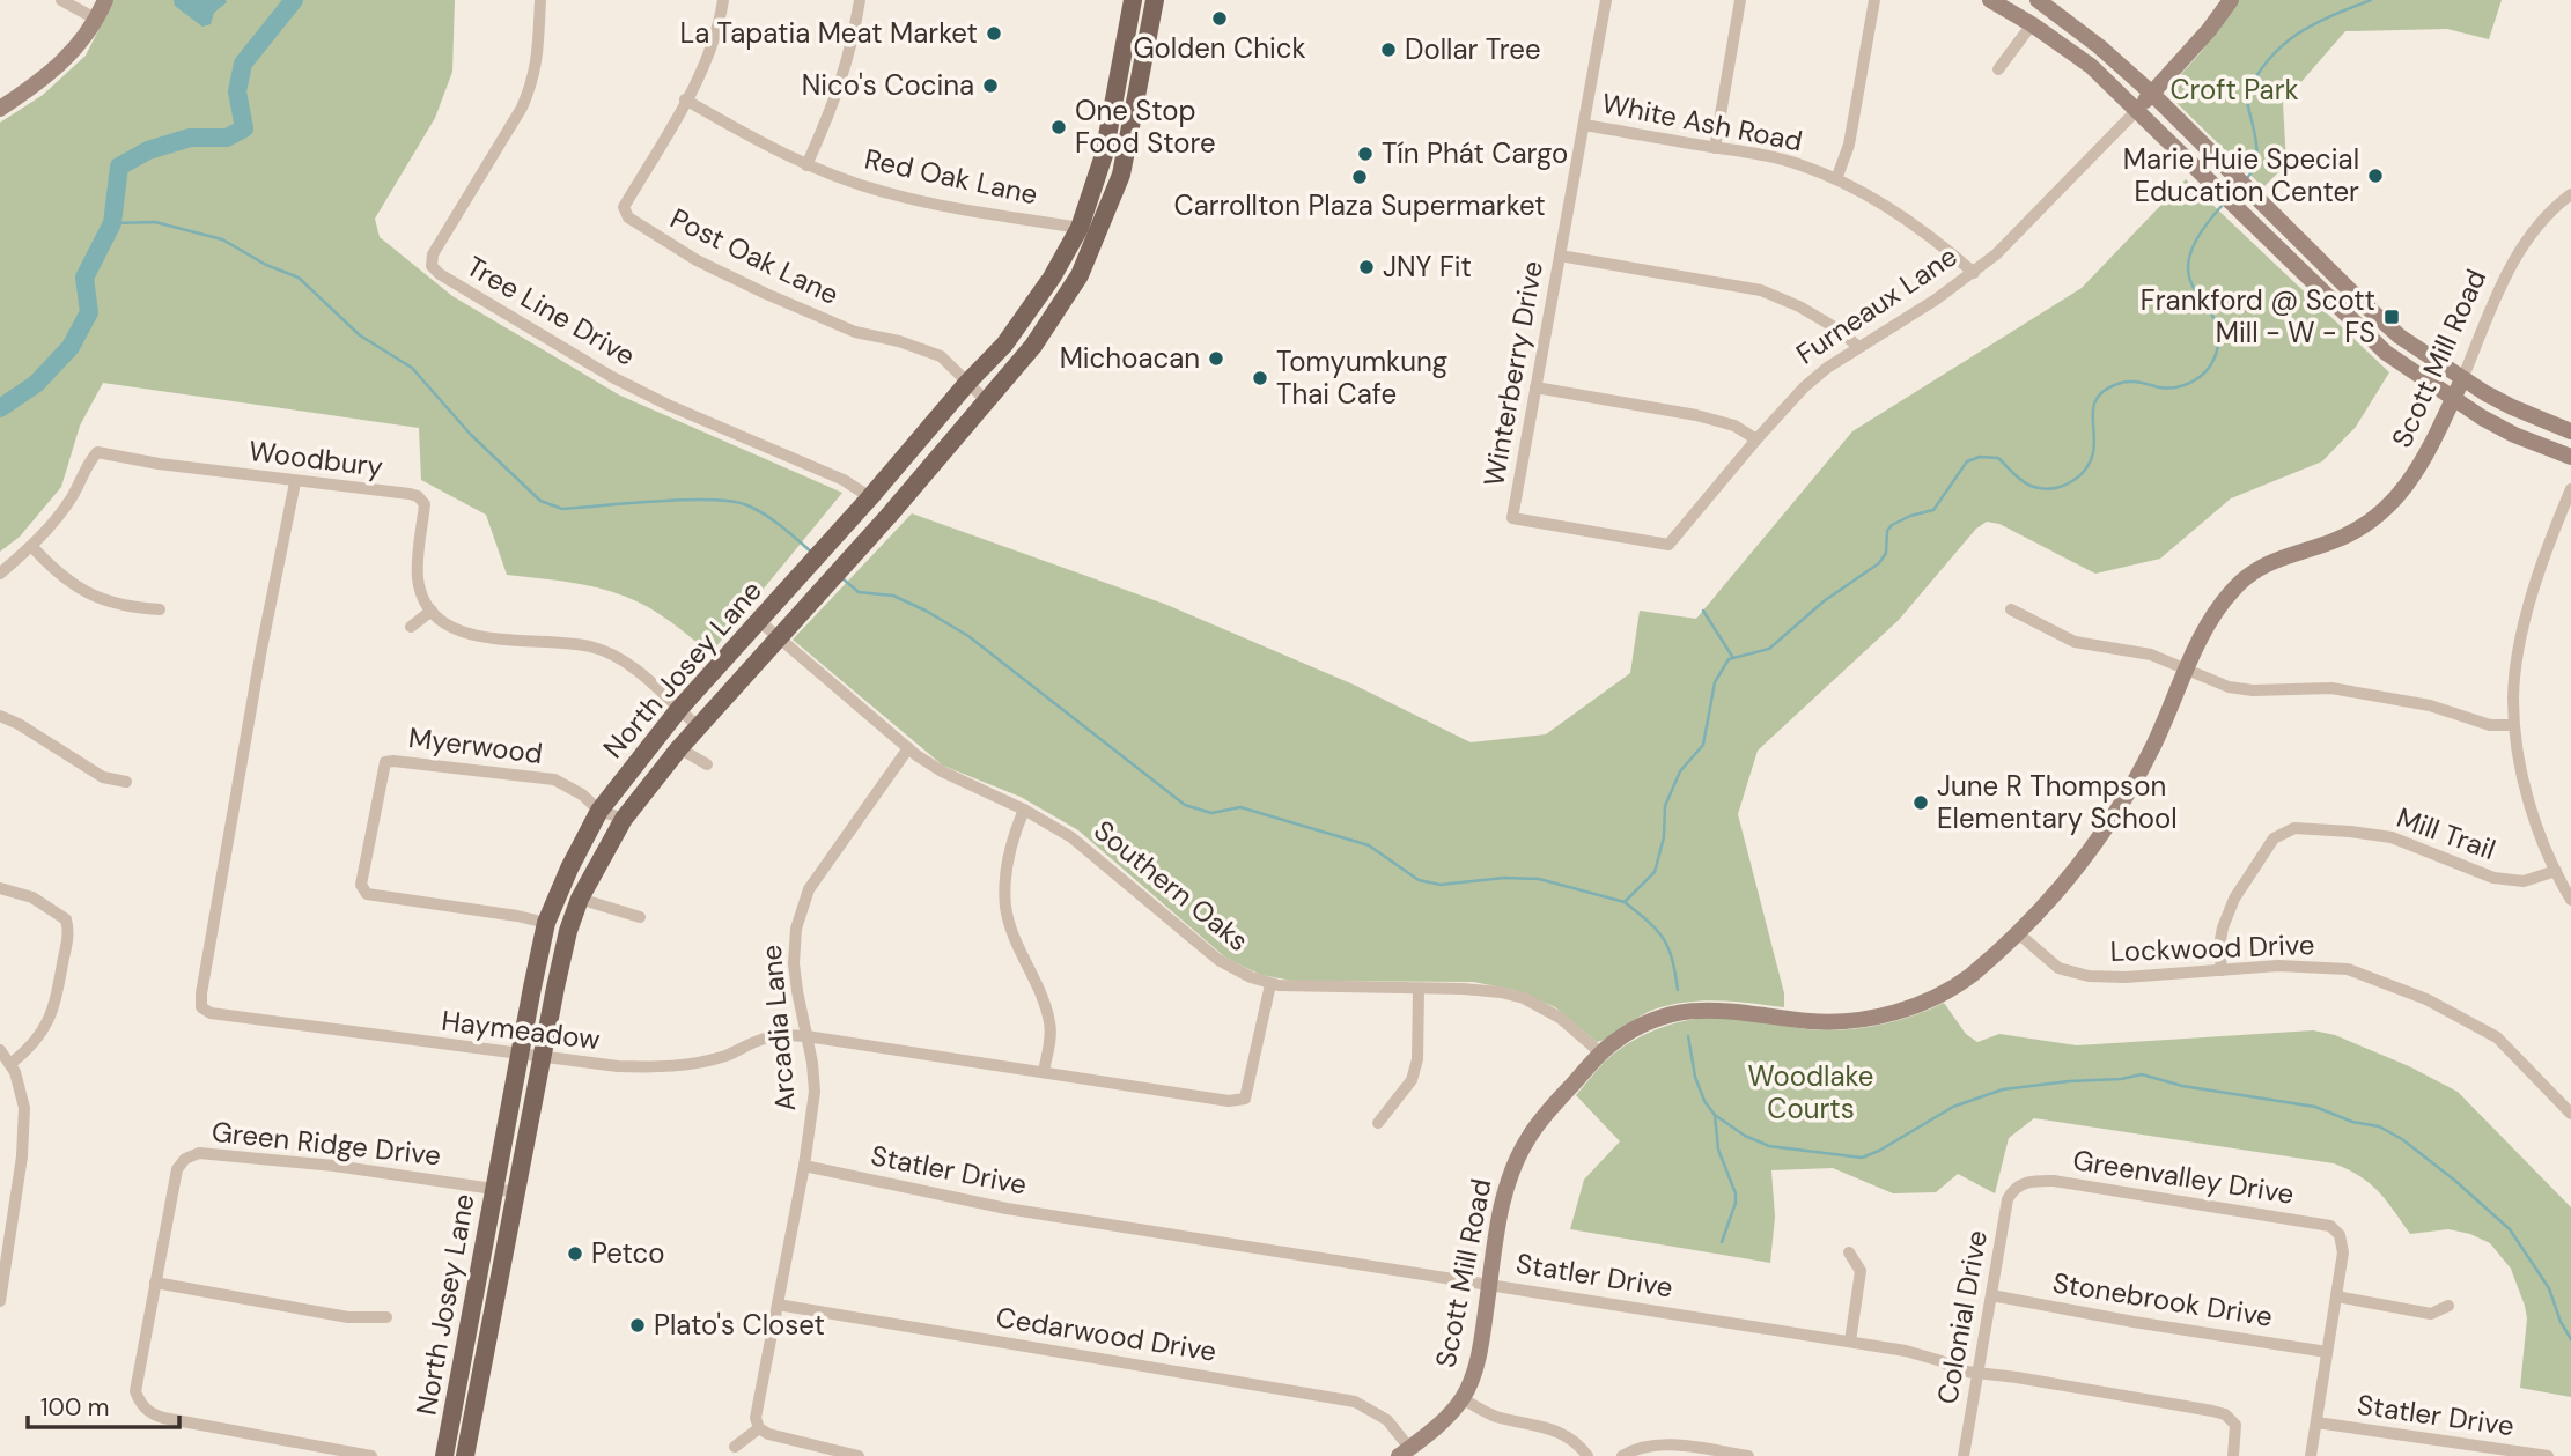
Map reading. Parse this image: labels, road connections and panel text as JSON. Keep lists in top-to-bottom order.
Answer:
{
  "streets": {
    "main road": ["North Josey Lane"],
    "street": [
      "White Ash Road",
      "Red Oak Lane",
      "Post Oak Lane",
      "Furneaux Lane",
      "Tree Line Drive",
      "Scott Mill Road",
      "Winterberry Drive",
      "Woodbury",
      "Myerwood",
      "Mill Trail",
      "Southern Oaks",
      "Lockwood Drive",
      "Arcadia Lane",
      "Haymeadow",
      "Green Ridge Drive",
      "Statler Drive",
      "Greenvalley Drive",
      "Stonebrook Drive",
      "Colonial Drive",
      "Cedarwood Drive"
    ]
  },
  "crossings": [
    ["White Ash Road", "Furneaux Lane"],
    ["White Ash Road", "Winterberry Drive"],
    ["Red Oak Lane", "Post Oak Lane"],
    ["Red Oak Lane", "North Josey Lane"],
    ["Post Oak Lane", "North Josey Lane"],
    ["Furneaux Lane", "Winterberry Drive"],
    ["Tree Line Drive", "North Josey Lane"],
    ["Scott Mill Road", "Southern Oaks"],
    ["Scott Mill Road", "Lockwood Drive"],
    ["Scott Mill Road", "Statler Drive"],
    ["Scott Mill Road", "Cedarwood Drive"],
    ["Woodbury", "Haymeadow"],
    ["North Josey Lane", "Myerwood"],
    ["North Josey Lane", "Southern Oaks"],
    ["North Josey Lane", "Haymeadow"],
    ["North Josey Lane", "Green Ridge Drive"],
    ["Mill Trail", "Lockwood Drive"],
    ["Southern Oaks", "Arcadia Lane"],
    ["Southern Oaks", "Haymeadow"],
    ["Arcadia Lane", "Haymeadow"],
    ["Arcadia Lane", "Statler Drive"],
    ["Arcadia Lane", "Cedarwood Drive"],
    ["Statler Drive", "Colonial Drive"],
    ["Greenvalley Drive", "Colonial Drive"],
    ["Stonebrook Drive", "Colonial Drive"]
  ],
  "parks": ["Croft Park", "Woodlake Courts"],
  "places": {
    "other": [
      "Golden Chick",
      "La Tapatia Meat Market",
      "Dollar Tree",
      "Nico's Cocina",
      "One Stop Food Store",
      "Tín Phát Cargo",
      "Marie Huie Special Education Center",
      "Carrollton Plaza Supermarket",
      "JNY Fit",
      "Michoacan",
      "Tomyumkung Thai Cafe",
      "June R Thompson Elementary School",
      "Petco",
      "Plato's Closet"
    ],
    "transit": ["Frankford @ Scott Mill - W - FS"]
  },
  "scale_bar": "100 m"
}
